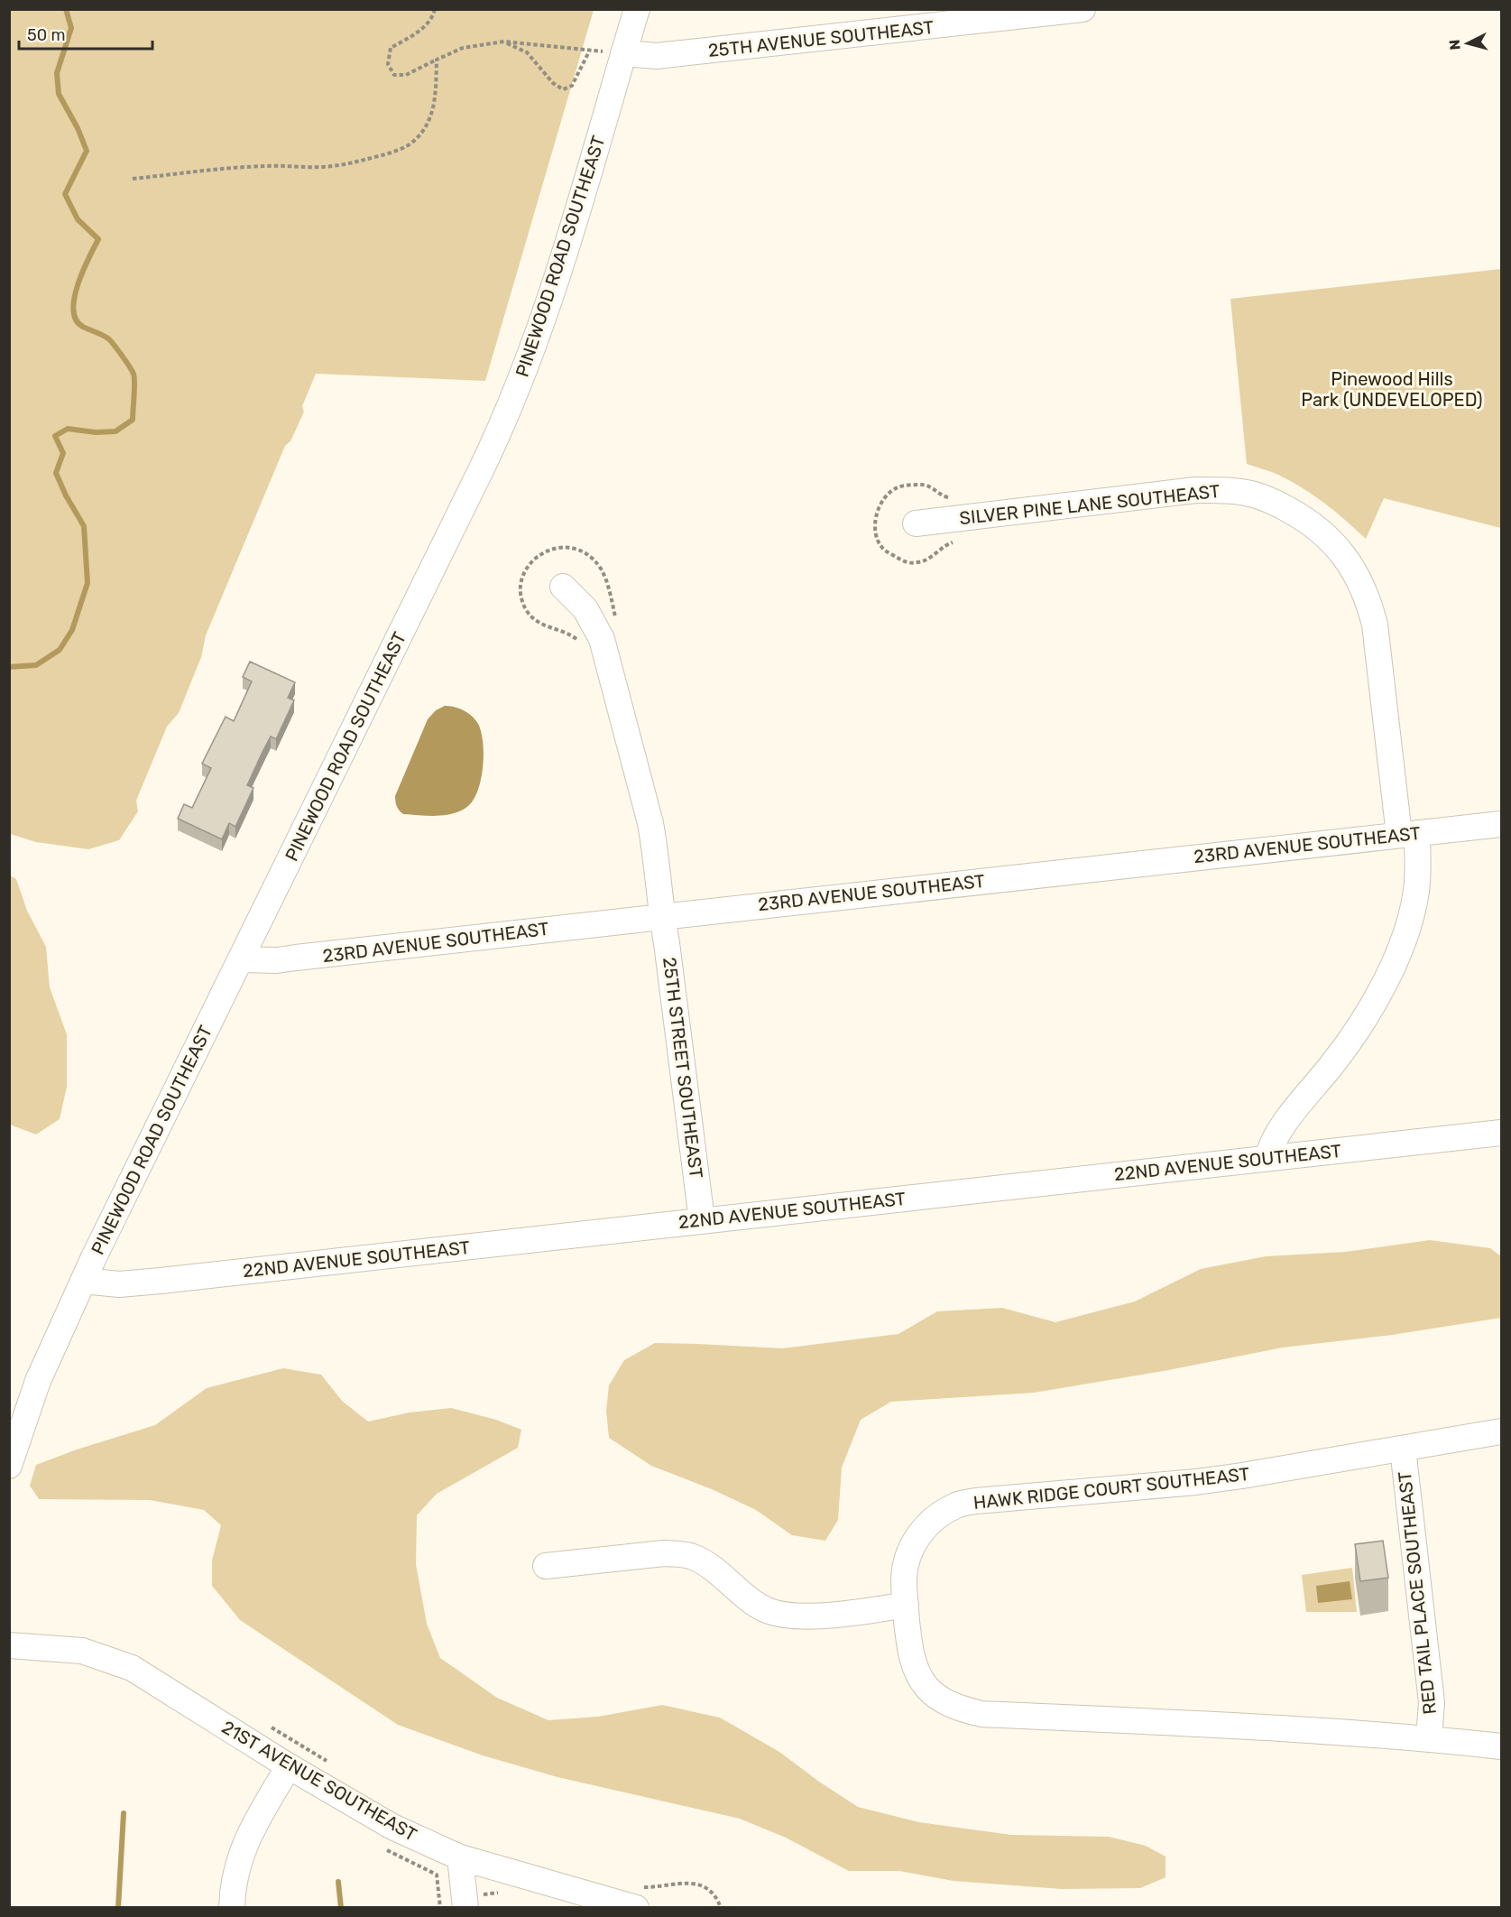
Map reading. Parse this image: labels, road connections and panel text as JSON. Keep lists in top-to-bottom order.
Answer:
{
  "streets": {
    "street": [
      "25TH AVENUE SOUTHEAST",
      "PINEWOOD ROAD SOUTHEAST",
      "SILVER PINE LANE SOUTHEAST",
      "23RD AVENUE SOUTHEAST",
      "25TH STREET SOUTHEAST",
      "22ND AVENUE SOUTHEAST",
      "HAWK RIDGE COURT SOUTHEAST",
      "RED TAIL PLACE SOUTHEAST",
      "21ST AVENUE SOUTHEAST"
    ]
  },
  "crossings": [
    ["25TH AVENUE SOUTHEAST", "PINEWOOD ROAD SOUTHEAST"],
    ["PINEWOOD ROAD SOUTHEAST", "23RD AVENUE SOUTHEAST"],
    ["PINEWOOD ROAD SOUTHEAST", "22ND AVENUE SOUTHEAST"],
    ["SILVER PINE LANE SOUTHEAST", "23RD AVENUE SOUTHEAST"],
    ["SILVER PINE LANE SOUTHEAST", "22ND AVENUE SOUTHEAST"],
    ["23RD AVENUE SOUTHEAST", "25TH STREET SOUTHEAST"],
    ["25TH STREET SOUTHEAST", "22ND AVENUE SOUTHEAST"],
    ["HAWK RIDGE COURT SOUTHEAST", "RED TAIL PLACE SOUTHEAST"]
  ],
  "parks": ["Pinewood Hills Park (UNDEVELOPED)"],
  "scale_bar": "50 m",
  "north": "left"
}
